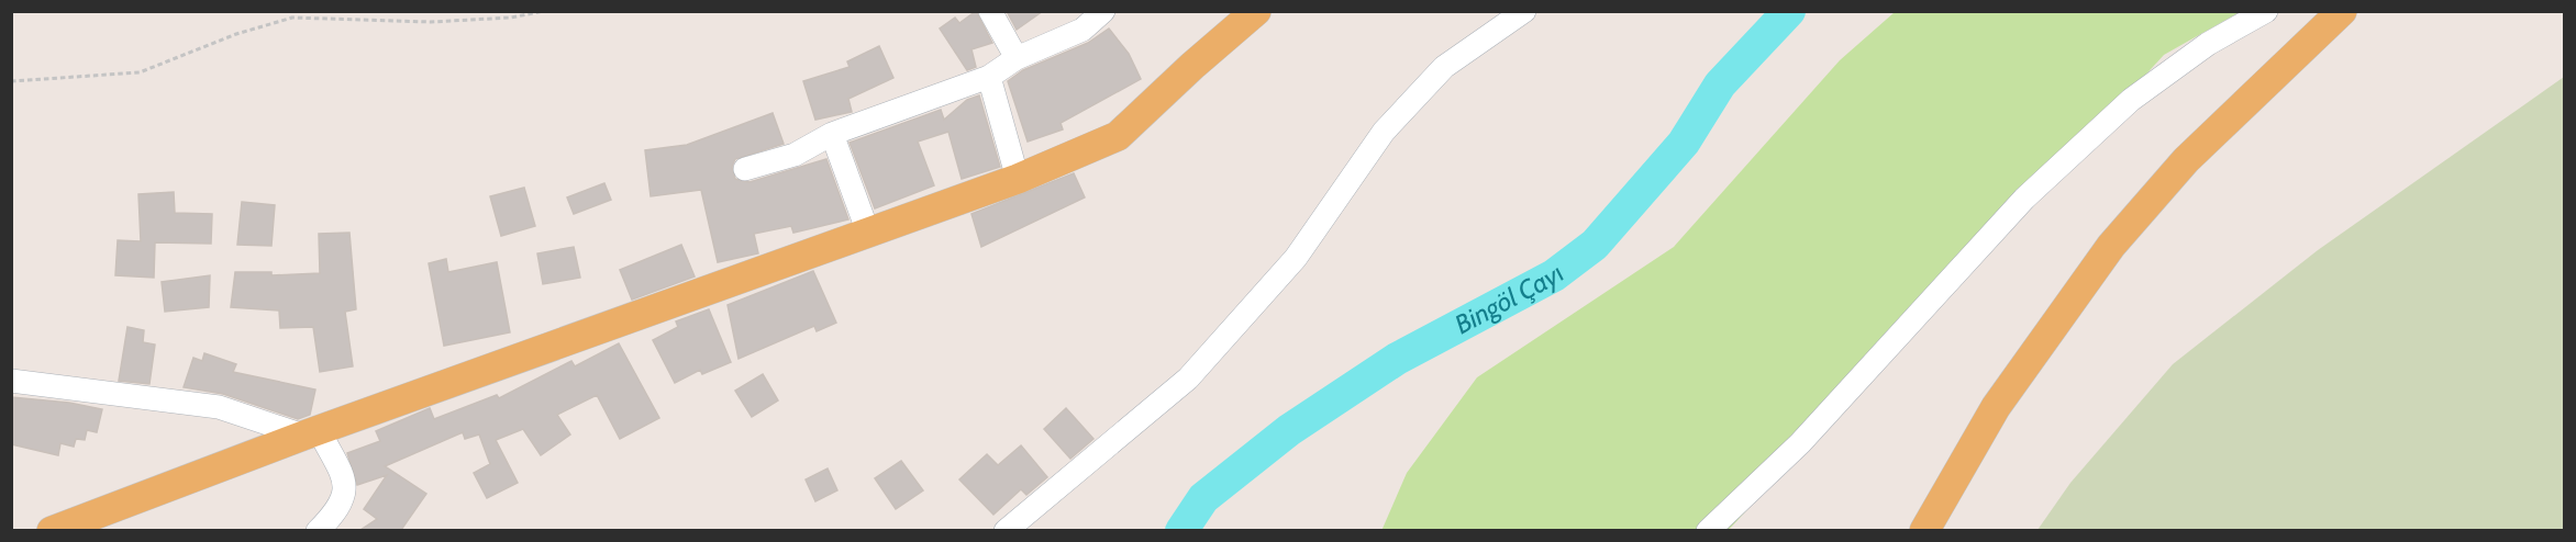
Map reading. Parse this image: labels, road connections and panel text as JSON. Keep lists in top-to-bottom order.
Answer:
{
  "water": ["Bingöl Çayı"]
}
